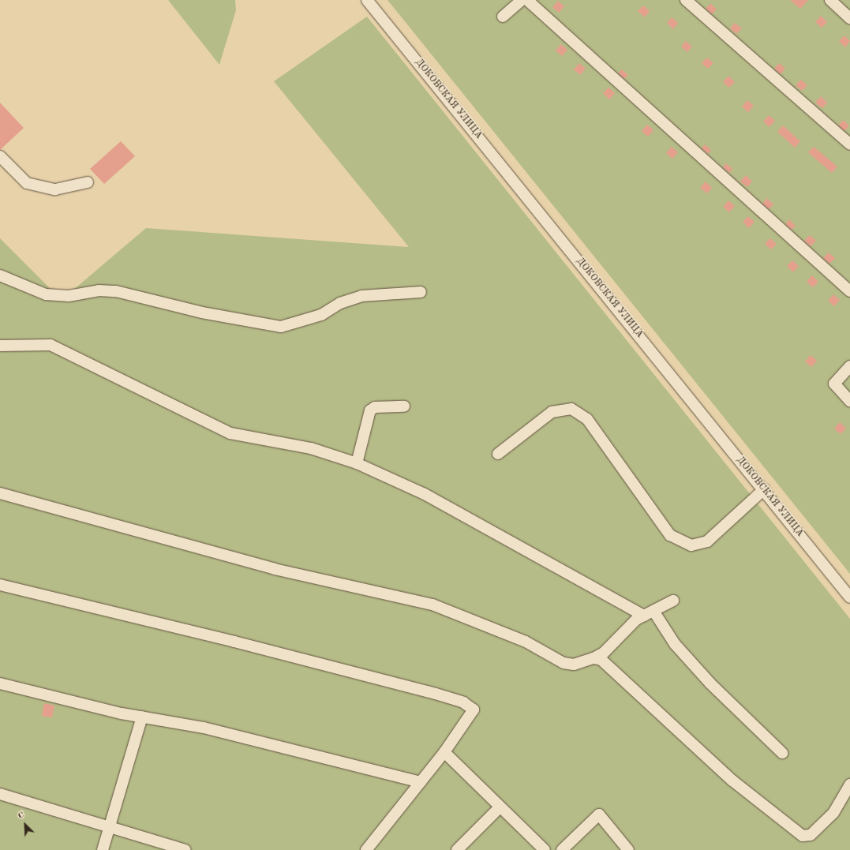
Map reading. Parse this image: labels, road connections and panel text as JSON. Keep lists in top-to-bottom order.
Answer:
{
  "streets": {
    "street": ["ДОКОВСКАЯ УЛИЦА"]
  },
  "north": "top left"
}
